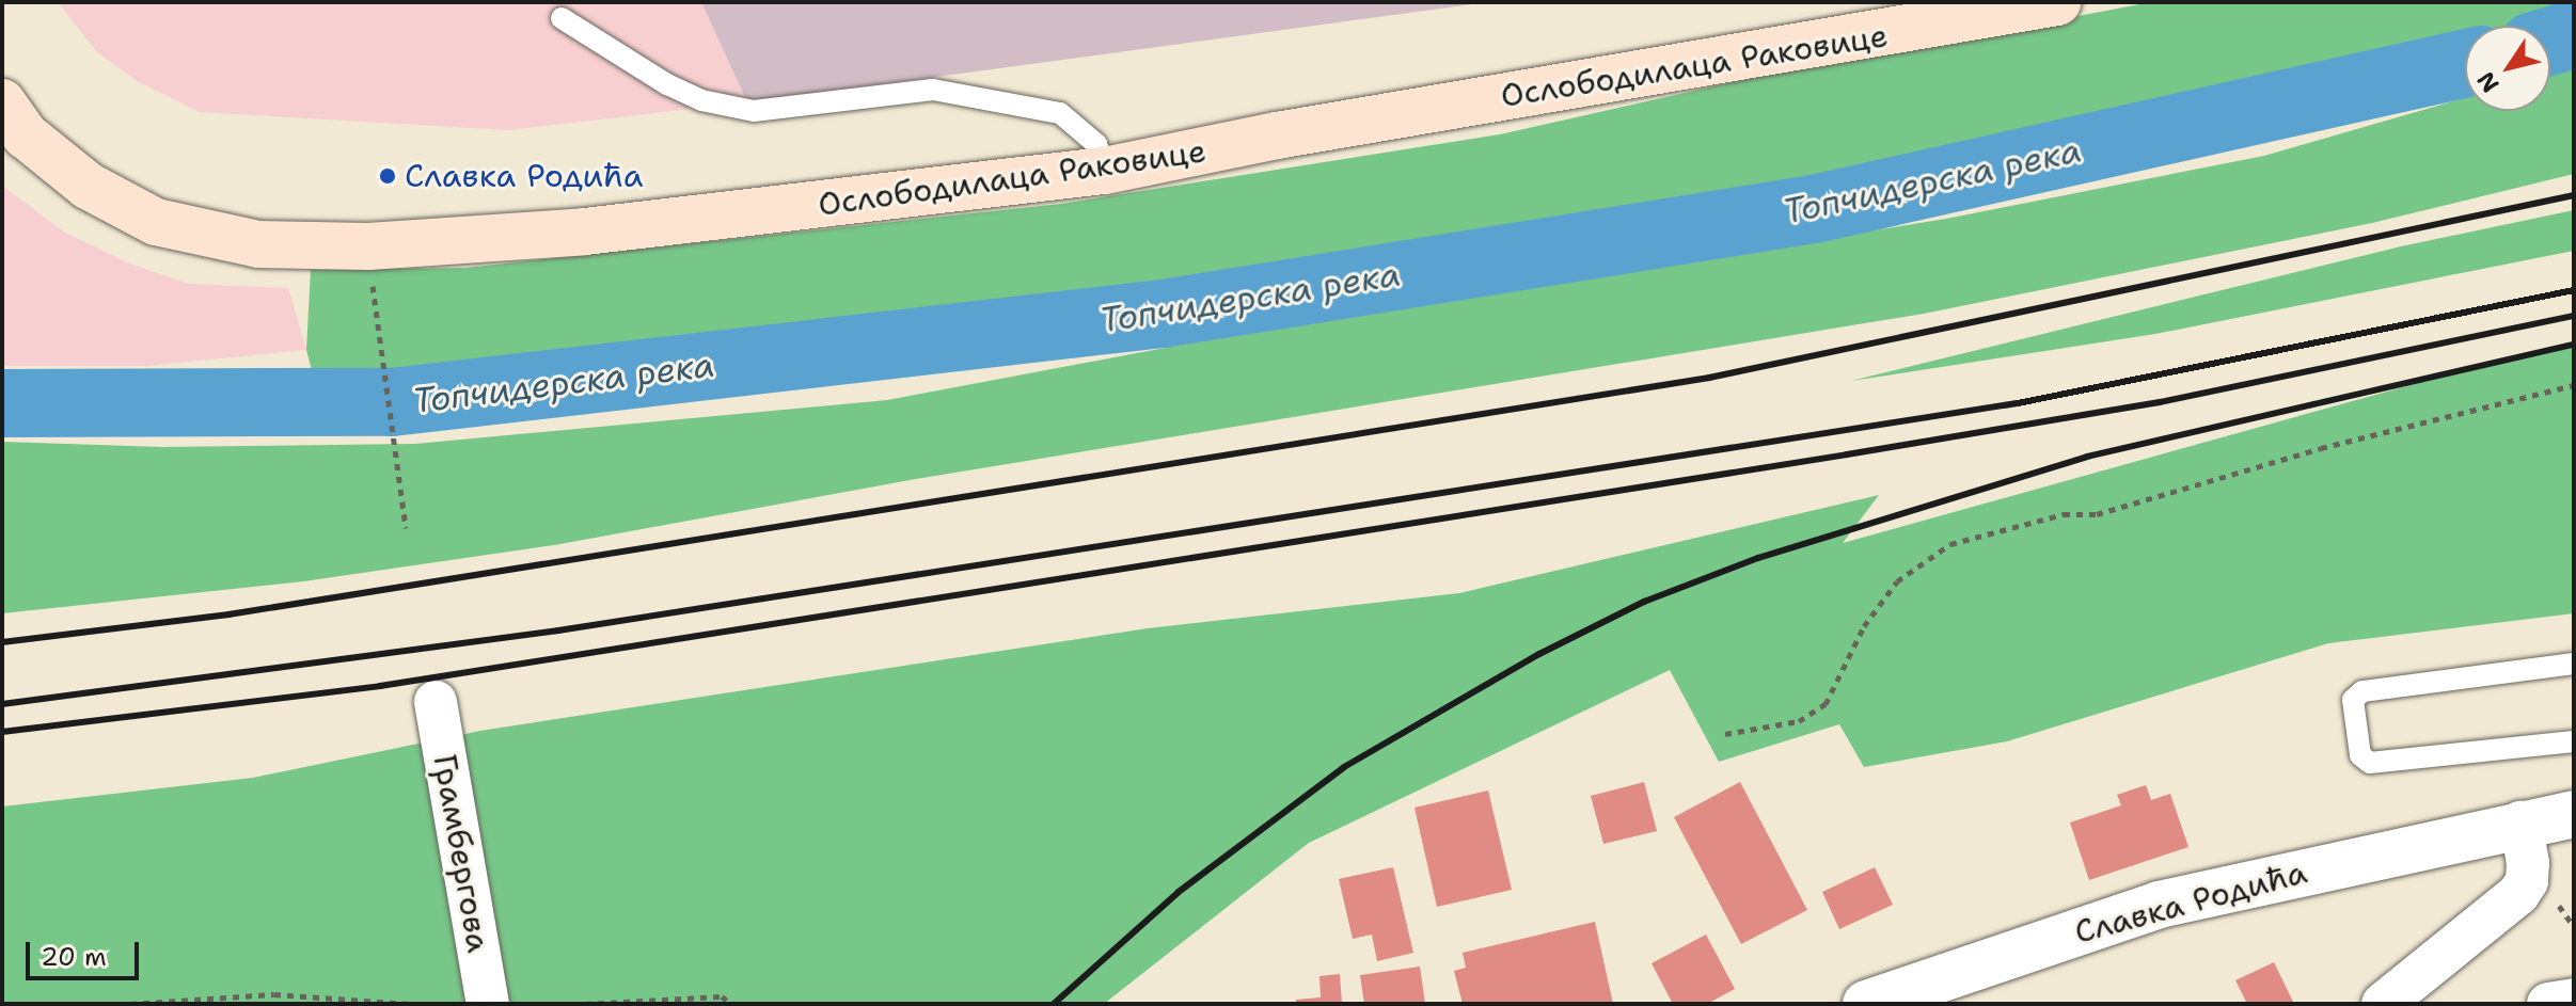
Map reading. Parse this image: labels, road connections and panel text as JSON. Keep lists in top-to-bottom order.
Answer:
{
  "streets": {
    "main road": ["Ослободилаца Раковице"],
    "street": ["Грамбергова", "Славка Родића"]
  },
  "water": ["Топчидерска река"],
  "places": ["Славка Родића"],
  "scale_bar": "20 m",
  "north": "bottom left"
}
